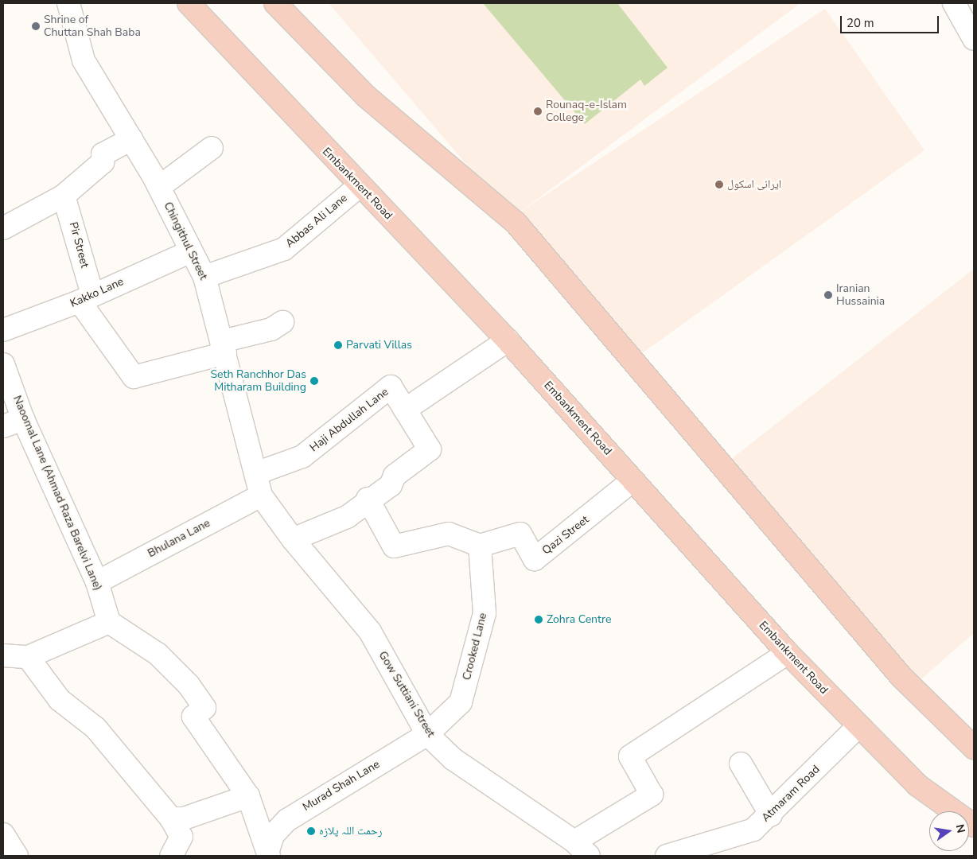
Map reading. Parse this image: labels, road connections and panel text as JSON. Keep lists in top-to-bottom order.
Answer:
{
  "streets": {
    "main road": ["Embankment Road"],
    "street": [
      "Abbas Ali Lane",
      "Chingithul Street",
      "Pir Street",
      "Kakko Lane",
      "Haji Abdullah Lane",
      "Naoomal Lane (Ahmad Raza Barelvi Lane)",
      "Qazi Street",
      "Bhulana Lane",
      "Crooked Lane",
      "Gow Suttiani Street",
      "Murad Shah Lane",
      "Atmaram Road"
    ]
  },
  "crossings": [
    ["Embankment Road", "Abbas Ali Lane"],
    ["Embankment Road", "Qazi Street"],
    ["Embankment Road", "Atmaram Road"],
    ["Abbas Ali Lane", "Chingithul Street"],
    ["Chingithul Street", "Pir Street"],
    ["Chingithul Street", "Kakko Lane"],
    ["Chingithul Street", "Haji Abdullah Lane"],
    ["Chingithul Street", "Bhulana Lane"],
    ["Chingithul Street", "Gow Suttiani Street"],
    ["Pir Street", "Kakko Lane"],
    ["Naoomal Lane (Ahmad Raza Barelvi Lane)", "Bhulana Lane"],
    ["Qazi Street", "Crooked Lane"],
    ["Bhulana Lane", "Gow Suttiani Street"],
    ["Crooked Lane", "Gow Suttiani Street"],
    ["Crooked Lane", "Murad Shah Lane"],
    ["Gow Suttiani Street", "Murad Shah Lane"]
  ],
  "places": [
    "Shrine of Chuttan Shah Baba",
    "Rounaq-e-Islam College",
    "ایرانی اسکول",
    "Iranian Hussainia",
    "Parvati Villas",
    "Seth Ranchhor Das Mitharam Building",
    "Zohra Centre",
    "رحمت اللہ پلازہ"
  ],
  "scale_bar": "20 m",
  "north": "right"
}
